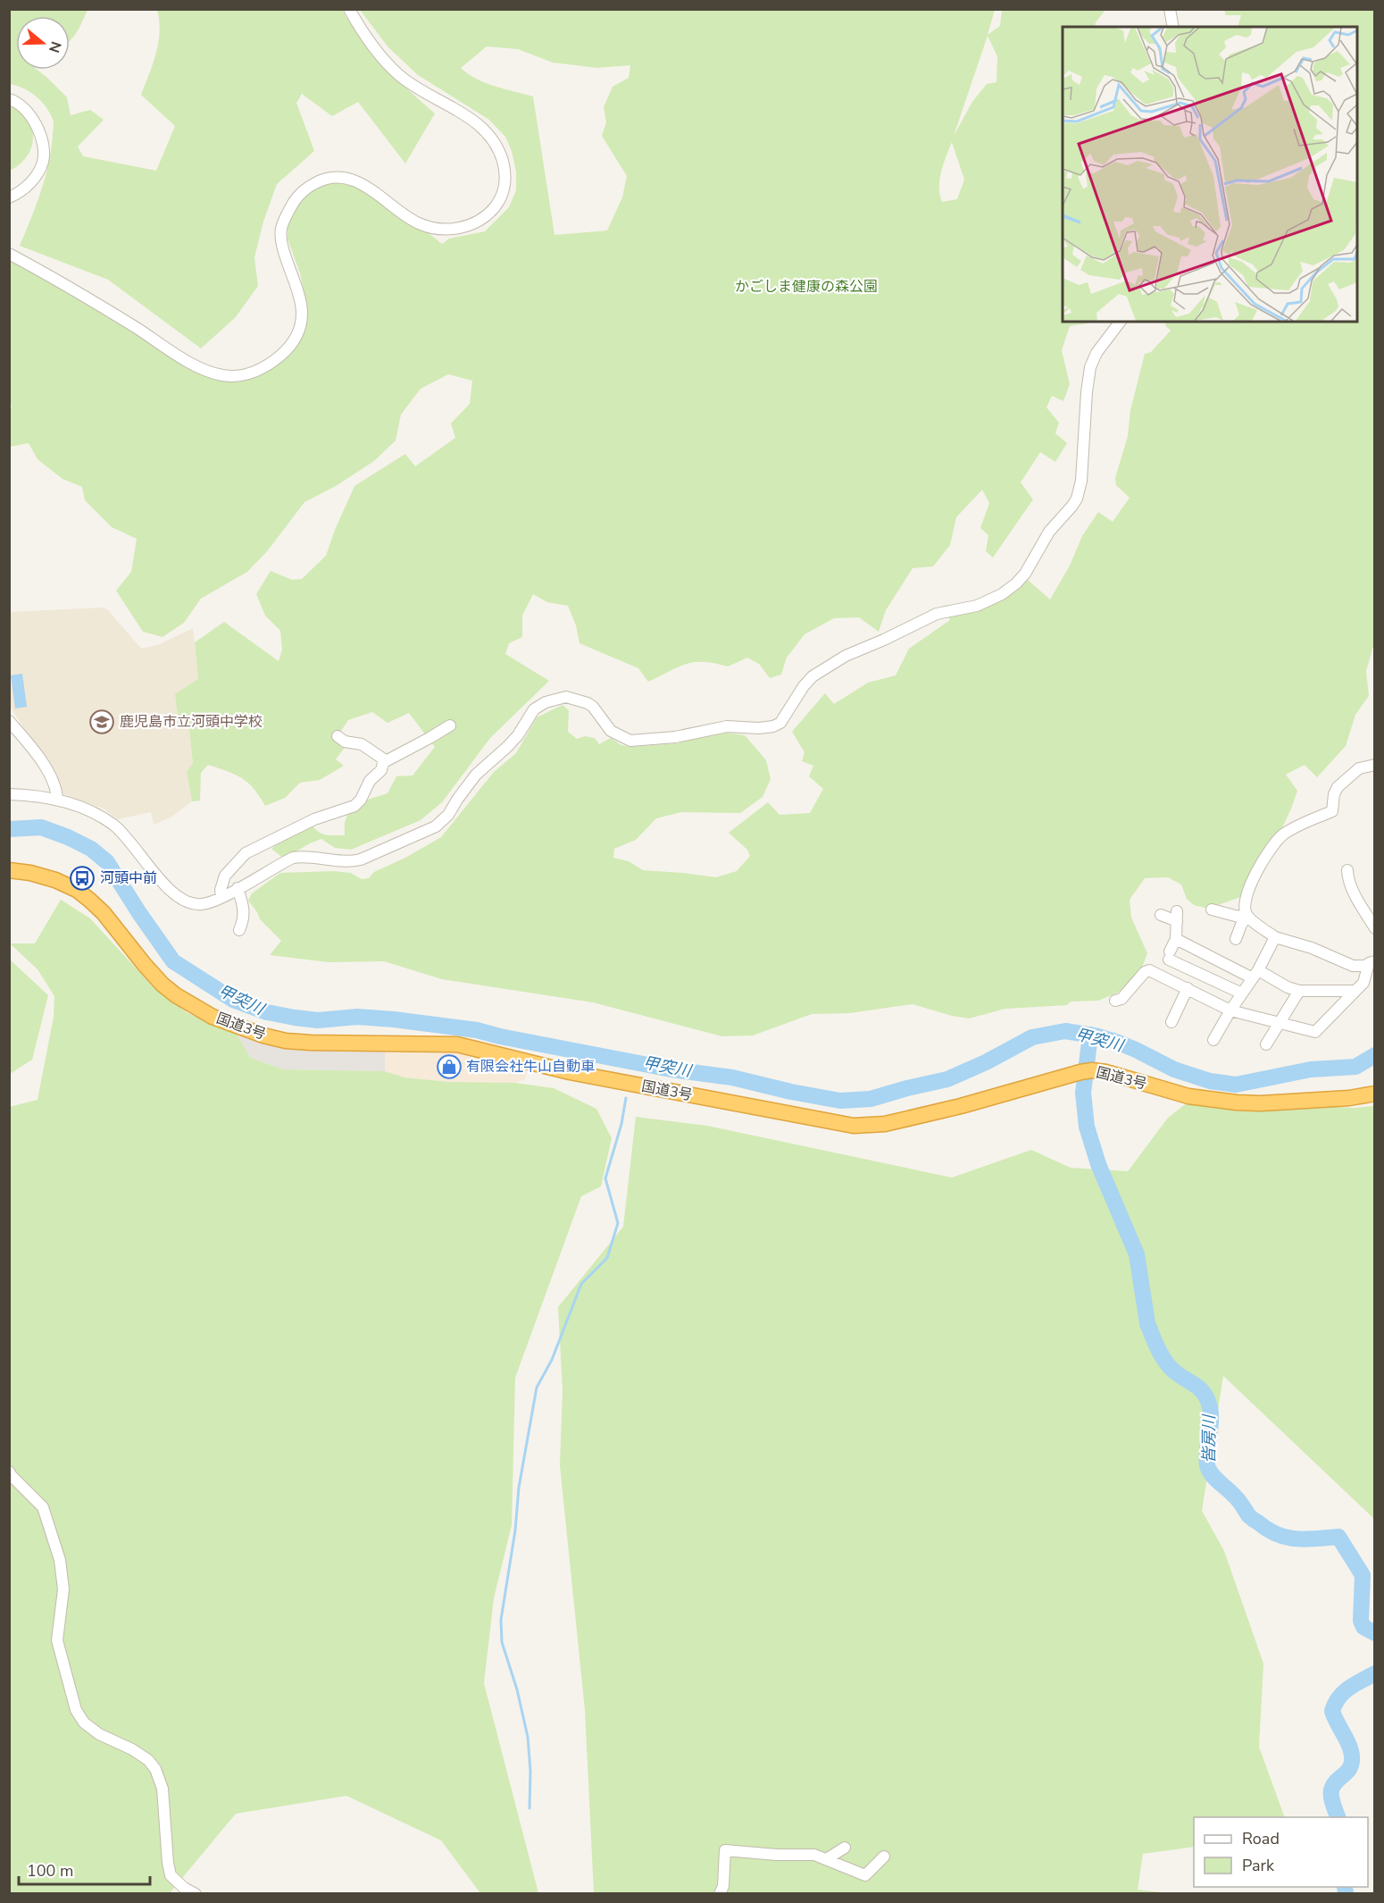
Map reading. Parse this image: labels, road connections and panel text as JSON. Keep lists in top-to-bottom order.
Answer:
{
  "streets": {
    "highway": ["国道3号"]
  },
  "water": ["甲突川", "皆房川"],
  "parks": ["かごしま健康の森公園"],
  "places": {
    "school or university": ["鹿児島市立河頭中学校"],
    "bus stop": ["河頭中前"],
    "shop": ["有限会社牛山自動車"]
  },
  "legend": ["Road", "Park"],
  "scale_bar": "100 m",
  "north": "right"
}
